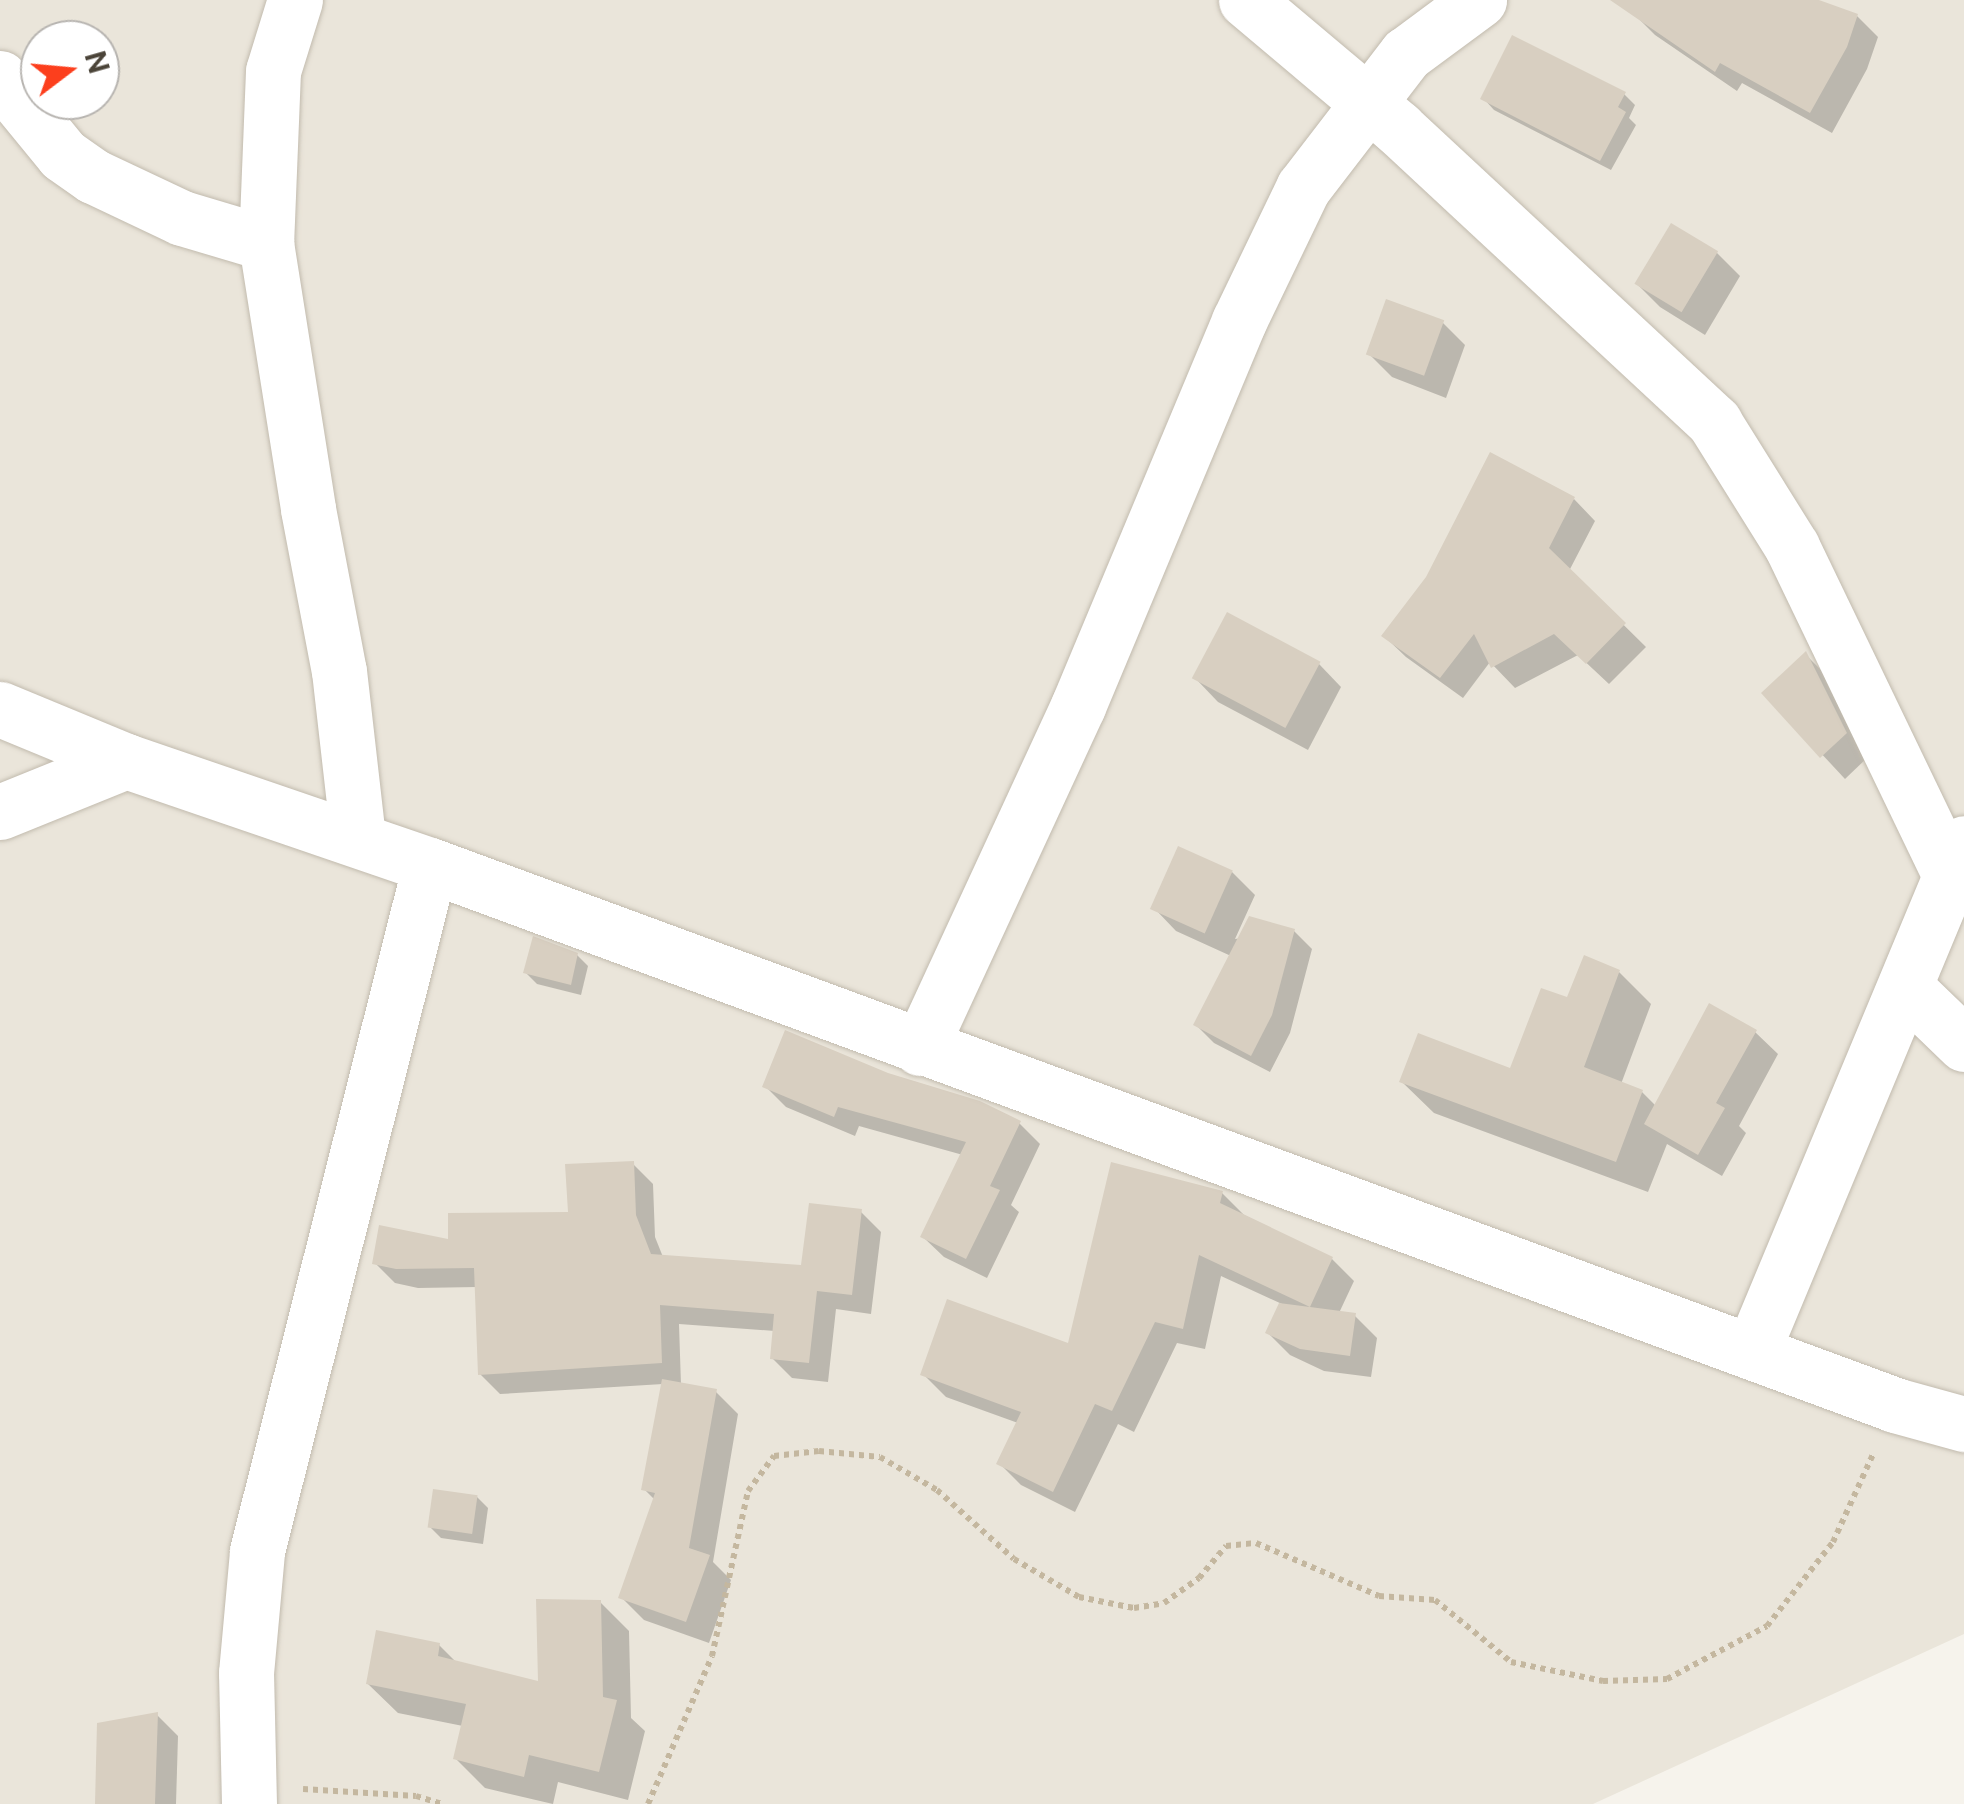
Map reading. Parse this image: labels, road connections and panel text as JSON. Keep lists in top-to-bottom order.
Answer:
{
  "north": "right"
}
